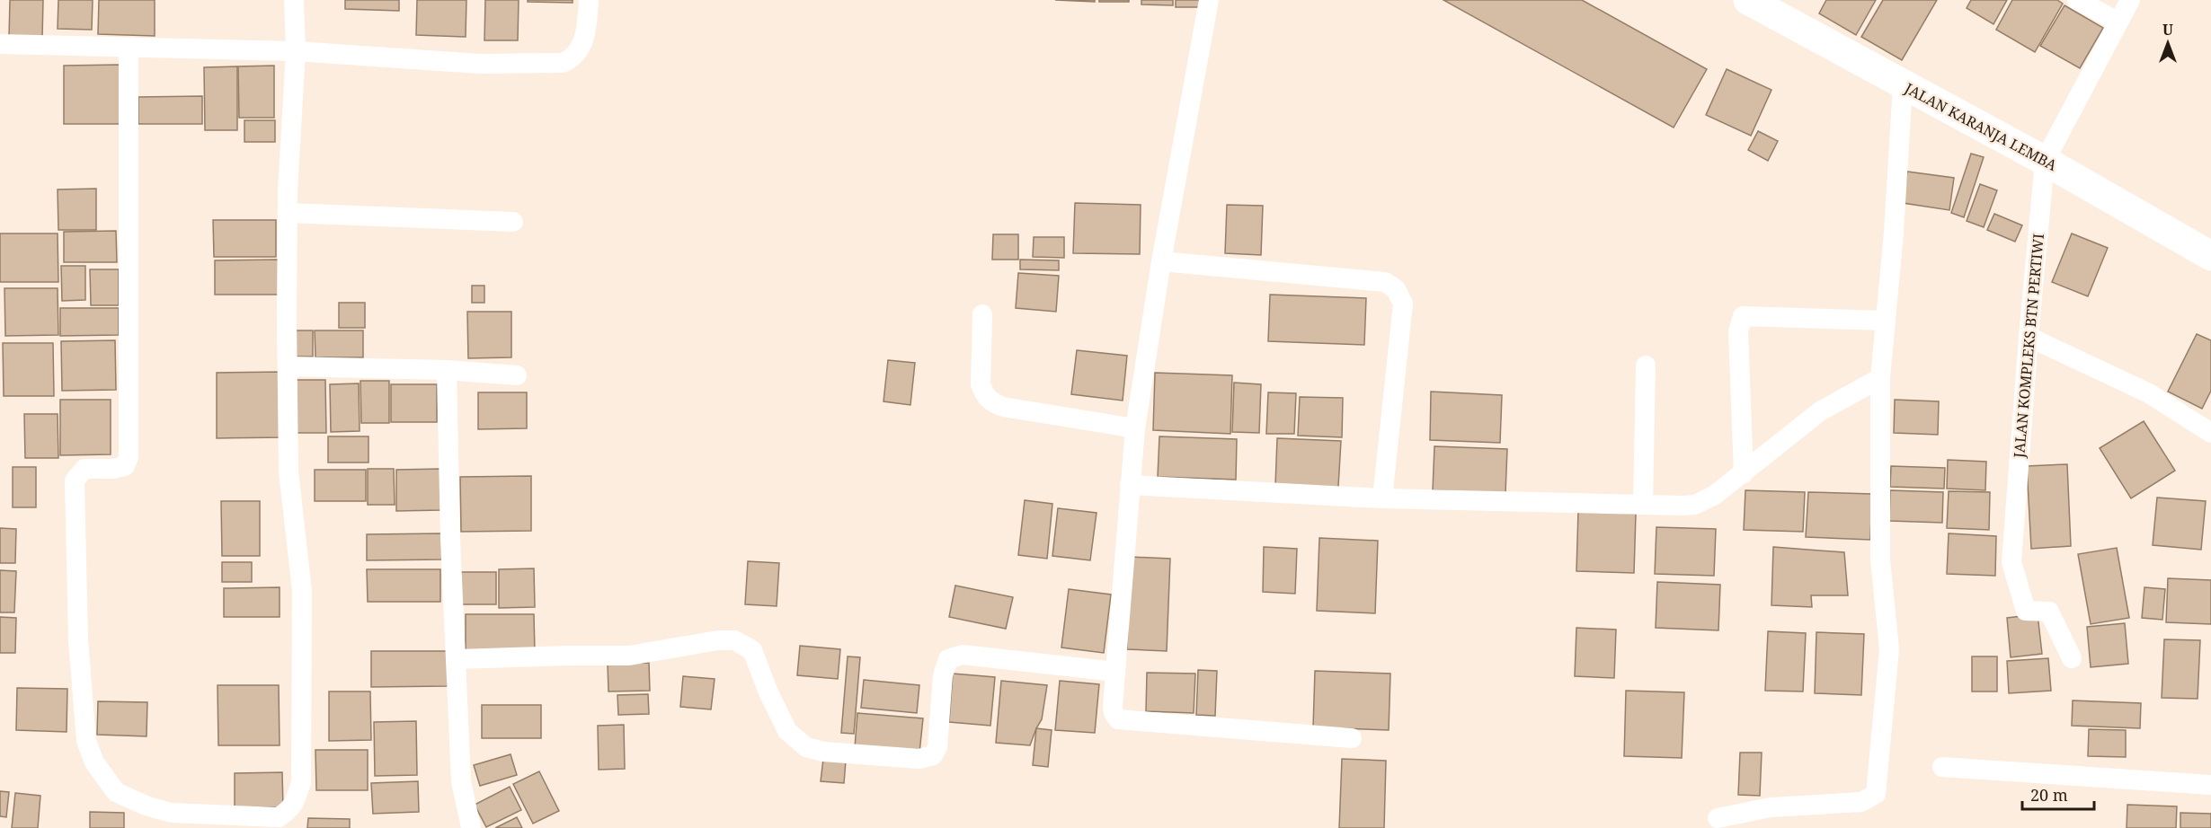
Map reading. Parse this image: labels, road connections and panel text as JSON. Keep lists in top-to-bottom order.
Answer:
{
  "streets": {
    "main road": ["JALAN KARANJA LEMBA"],
    "street": ["JALAN KOMPLEKS BTN PERTIWI"]
  },
  "crossings": [
    ["JALAN KARANJA LEMBA", "JALAN KOMPLEKS BTN PERTIWI"]
  ],
  "scale_bar": "20 m",
  "north": "top"
}
